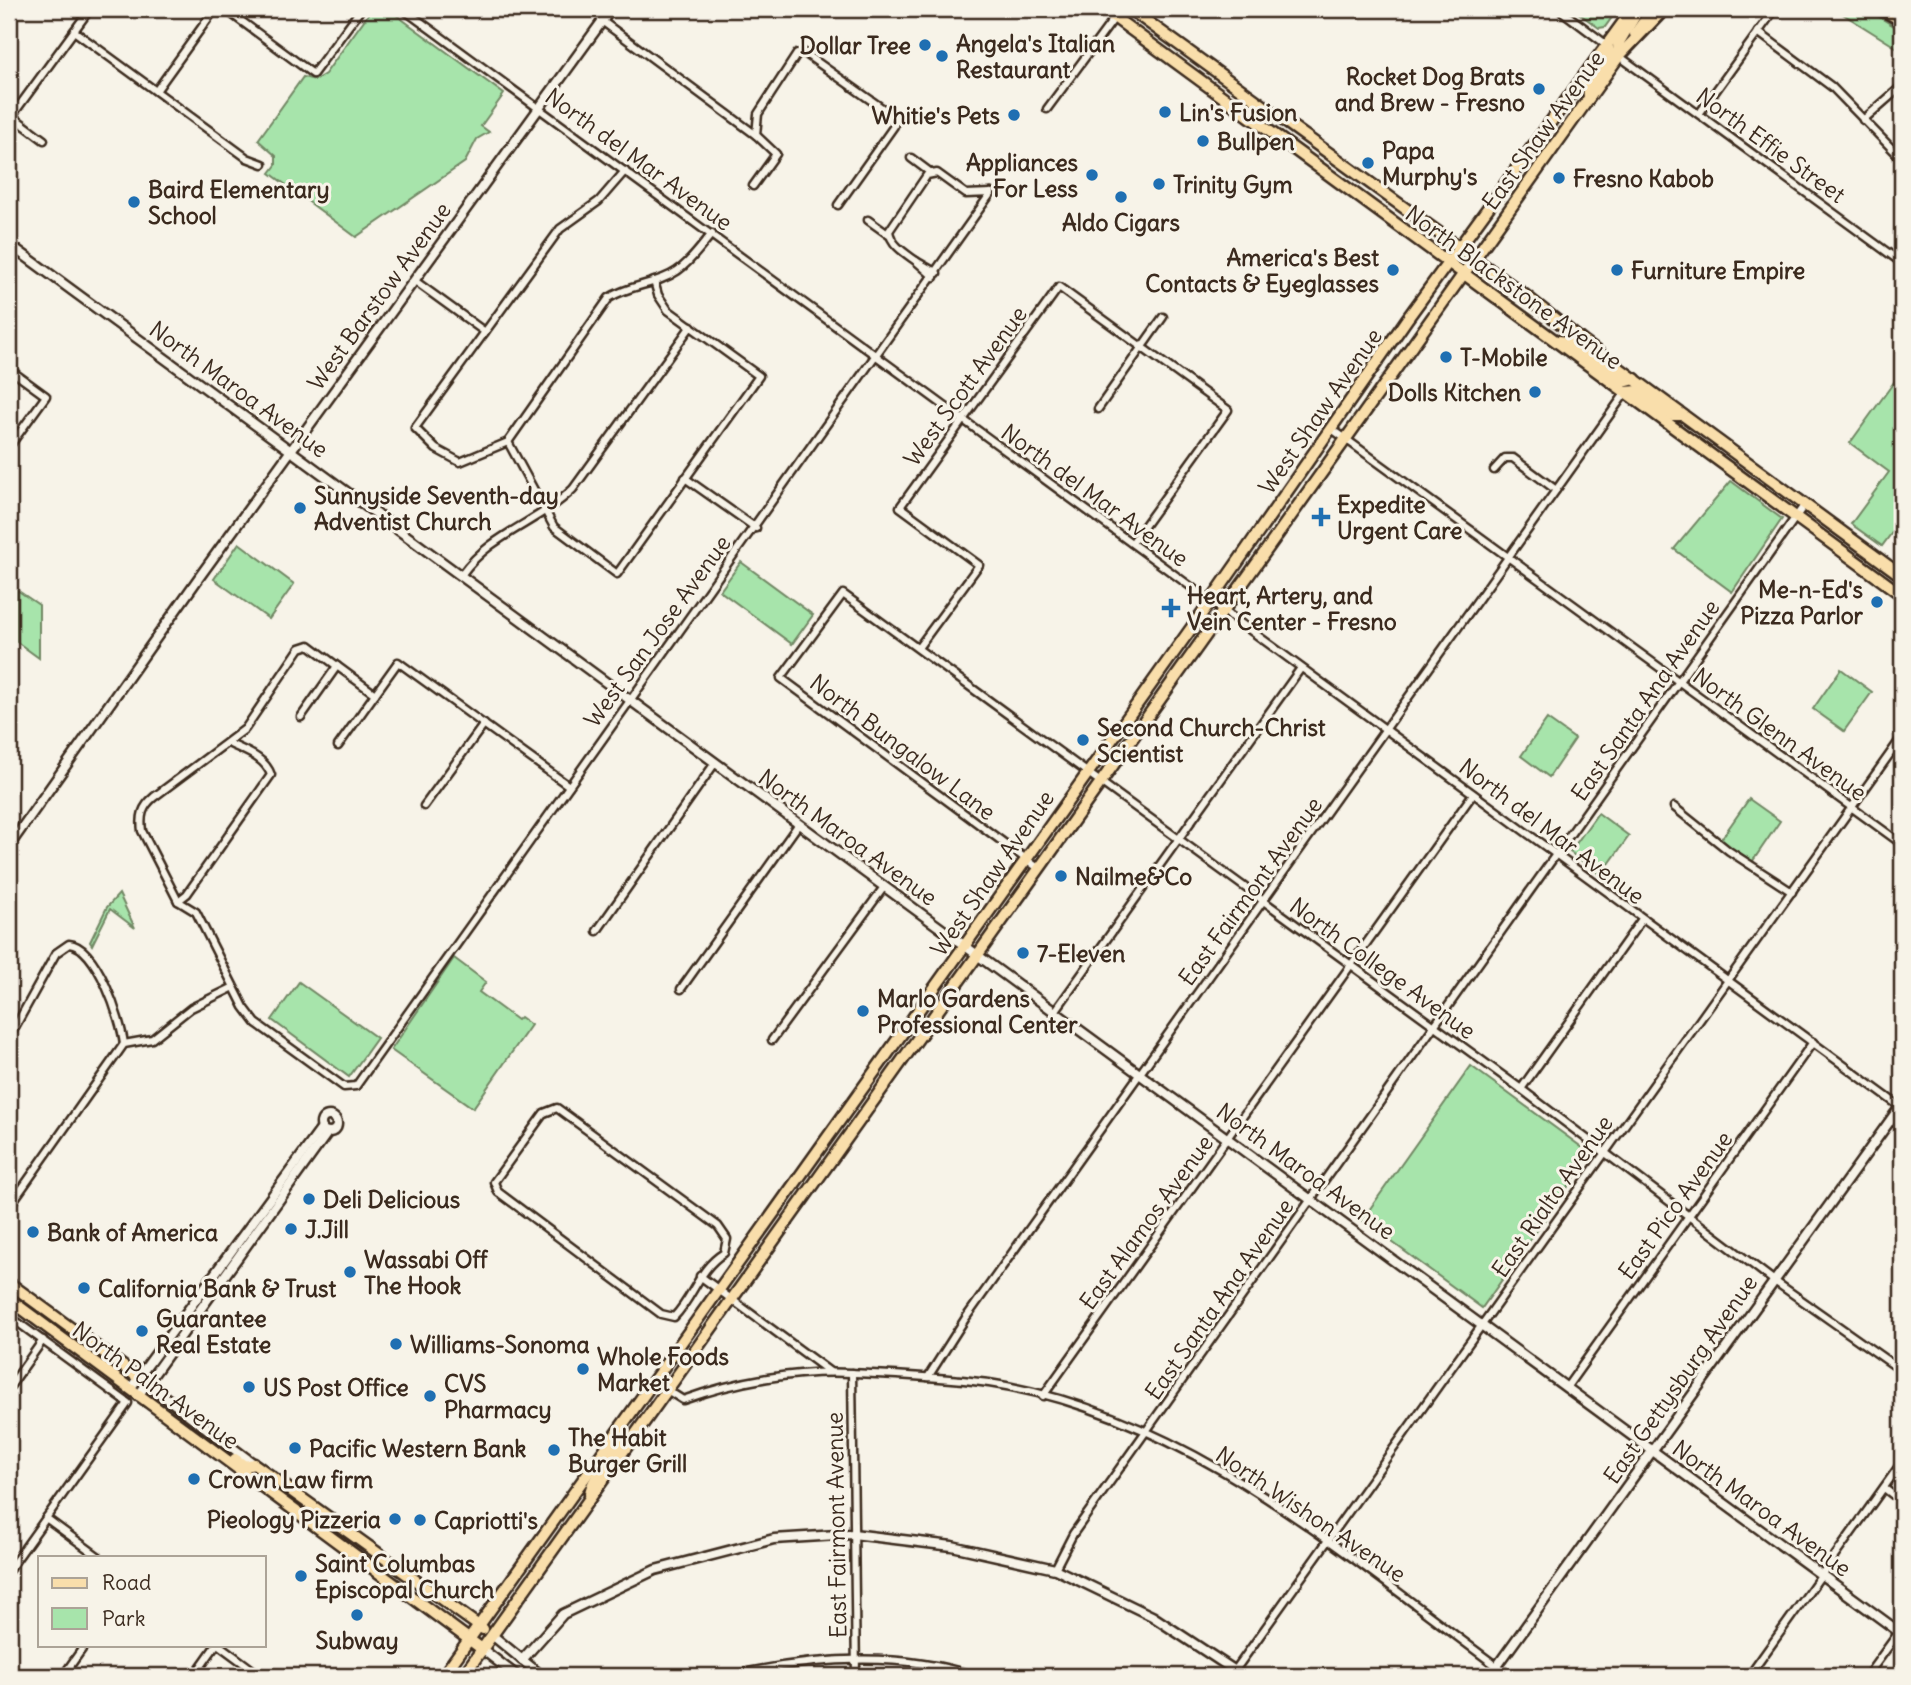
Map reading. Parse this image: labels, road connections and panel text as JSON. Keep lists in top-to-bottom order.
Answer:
{
  "streets": {
    "main road": [
      "East Shaw Avenue",
      "North Blackstone Avenue",
      "West Shaw Avenue",
      "North Palm Avenue"
    ],
    "street": [
      "North Effie Street",
      "North del Mar Avenue",
      "West Barstow Avenue",
      "West Scott Avenue",
      "North Maroa Avenue",
      "West San Jose Avenue",
      "East Santa Ana Avenue",
      "North Glenn Avenue",
      "North Bungalow Lane",
      "East Fairmont Avenue",
      "North College Avenue",
      "East Rialto Avenue",
      "East Pico Avenue",
      "East Alamos Avenue",
      "East Gettysburg Avenue",
      "North Wishon Avenue"
    ]
  },
  "crossings": [
    ["East Shaw Avenue", "North Effie Street"],
    ["East Shaw Avenue", "North Blackstone Avenue"],
    ["East Shaw Avenue", "West Shaw Avenue"],
    ["North del Mar Avenue", "West Barstow Avenue"],
    ["North del Mar Avenue", "West Scott Avenue"],
    ["North del Mar Avenue", "West Shaw Avenue"],
    ["North del Mar Avenue", "West San Jose Avenue"],
    ["North del Mar Avenue", "East Santa Ana Avenue"],
    ["North del Mar Avenue", "East Fairmont Avenue"],
    ["North del Mar Avenue", "East Rialto Avenue"],
    ["North del Mar Avenue", "East Pico Avenue"],
    ["North del Mar Avenue", "East Alamos Avenue"],
    ["North del Mar Avenue", "East Gettysburg Avenue"],
    ["North Blackstone Avenue", "West Shaw Avenue"],
    ["North Blackstone Avenue", "East Santa Ana Avenue"],
    ["North Blackstone Avenue", "East Fairmont Avenue"],
    ["West Barstow Avenue", "North Maroa Avenue"],
    ["West Scott Avenue", "North College Avenue"],
    ["North Maroa Avenue", "West Shaw Avenue"],
    ["North Maroa Avenue", "West San Jose Avenue"],
    ["North Maroa Avenue", "East Santa Ana Avenue"],
    ["North Maroa Avenue", "East Fairmont Avenue"],
    ["North Maroa Avenue", "East Rialto Avenue"],
    ["North Maroa Avenue", "East Pico Avenue"],
    ["North Maroa Avenue", "East Alamos Avenue"],
    ["North Maroa Avenue", "East Gettysburg Avenue"],
    ["West Shaw Avenue", "North Glenn Avenue"],
    ["West Shaw Avenue", "North Bungalow Lane"],
    ["West Shaw Avenue", "North College Avenue"],
    ["West Shaw Avenue", "North Palm Avenue"],
    ["West Shaw Avenue", "North Wishon Avenue"],
    ["East Santa Ana Avenue", "North Glenn Avenue"],
    ["East Santa Ana Avenue", "North College Avenue"],
    ["East Santa Ana Avenue", "North Wishon Avenue"],
    ["North Glenn Avenue", "East Fairmont Avenue"],
    ["North Glenn Avenue", "East Rialto Avenue"],
    ["North Bungalow Lane", "North College Avenue"],
    ["East Fairmont Avenue", "North College Avenue"],
    ["East Fairmont Avenue", "North Wishon Avenue"],
    ["North College Avenue", "East Rialto Avenue"],
    ["North College Avenue", "East Pico Avenue"],
    ["North College Avenue", "East Alamos Avenue"],
    ["North College Avenue", "East Gettysburg Avenue"],
    ["East Rialto Avenue", "North Wishon Avenue"],
    ["East Alamos Avenue", "North Wishon Avenue"],
    ["East Gettysburg Avenue", "North Wishon Avenue"]
  ],
  "places": {
    "other": [
      "Dollar Tree",
      "Angela's Italian Restaurant",
      "Rocket Dog Brats and Brew - Fresno",
      "Lin's Fusion",
      "Whitie's Pets",
      "Bullpen",
      "Papa Murphy's",
      "Appliances For Less",
      "Fresno Kabob",
      "Trinity Gym",
      "Aldo Cigars",
      "Baird Elementary School",
      "America's Best Contacts & Eyeglasses",
      "Furniture Empire",
      "T-Mobile",
      "Dolls Kitchen",
      "Sunnyside Seventh-day Adventist Church",
      "Me-n-Ed's Pizza Parlor",
      "Second Church-Christ Scientist",
      "Nailme&Co",
      "7-Eleven",
      "Marlo Gardens Professional Center",
      "Deli Delicious",
      "J.Jill",
      "Bank of America",
      "Wassabi Off The Hook",
      "California Bank & Trust",
      "Guarantee Real Estate",
      "Williams-Sonoma",
      "Whole Foods Market",
      "US Post Office",
      "CVS Pharmacy",
      "Pacific Western Bank",
      "The Habit Burger Grill",
      "Crown Law firm",
      "Pieology Pizzeria",
      "Capriotti's",
      "Saint Columbas Episcopal Church",
      "Subway"
    ],
    "health": ["Expedite Urgent Care", "Heart, Artery, and Vein Center - Fresno"]
  },
  "legend": ["Road", "Park"]
}
